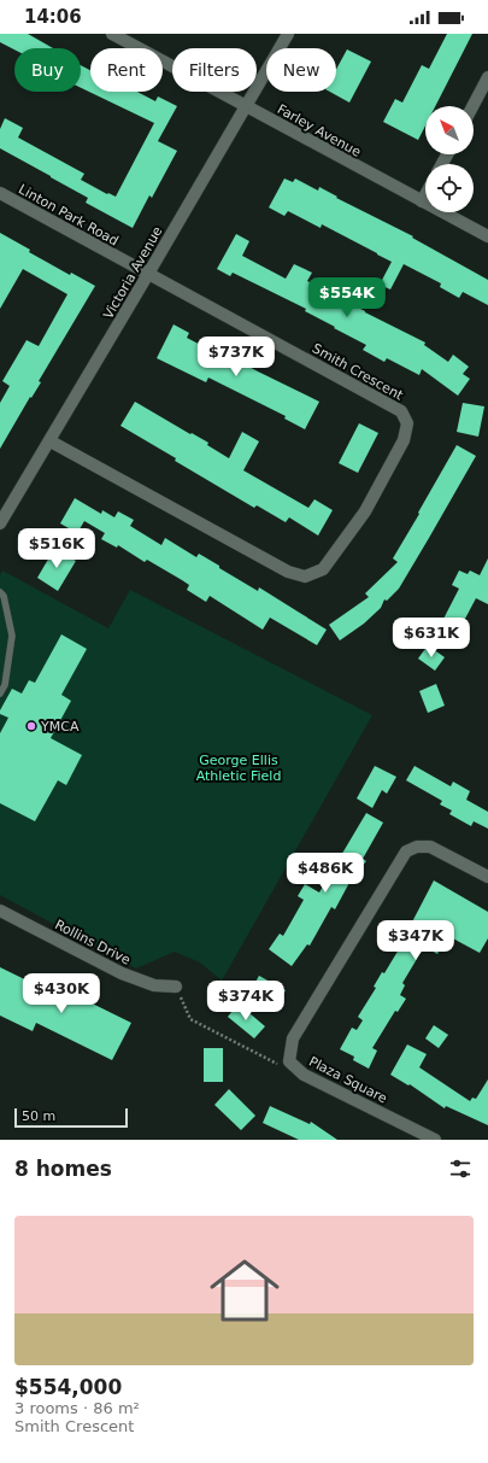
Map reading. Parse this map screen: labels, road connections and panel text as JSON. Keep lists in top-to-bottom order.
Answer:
{
  "streets": {
    "street": [
      "Farley Avenue",
      "Linton Park Road",
      "Victoria Avenue",
      "Smith Crescent",
      "Rollins Drive",
      "Plaza Square"
    ]
  },
  "crossings": [
    ["Farley Avenue", "Victoria Avenue"],
    ["Linton Park Road", "Victoria Avenue"],
    ["Linton Park Road", "Smith Crescent"],
    ["Victoria Avenue", "Smith Crescent"]
  ],
  "parks": ["George Ellis Athletic Field"],
  "places": ["YMCA"],
  "scale_bar": "50 m",
  "north": "top left",
  "page": {
    "status": "14:06",
    "chip": [
      "Buy",
      "Rent",
      "Filters",
      "New"
    ],
    "price": [
      "$554K",
      "$737K",
      "$516K",
      "$631K",
      "$486K",
      "$347K",
      "$430K",
      "$374K"
    ],
    "scale": "50 m",
    "heading": "8 homes",
    "list": [
      {
        "name": "$554,000",
        "note": "3 rooms · 86 m² · Smith Crescent"
      }
    ]
  }
}
